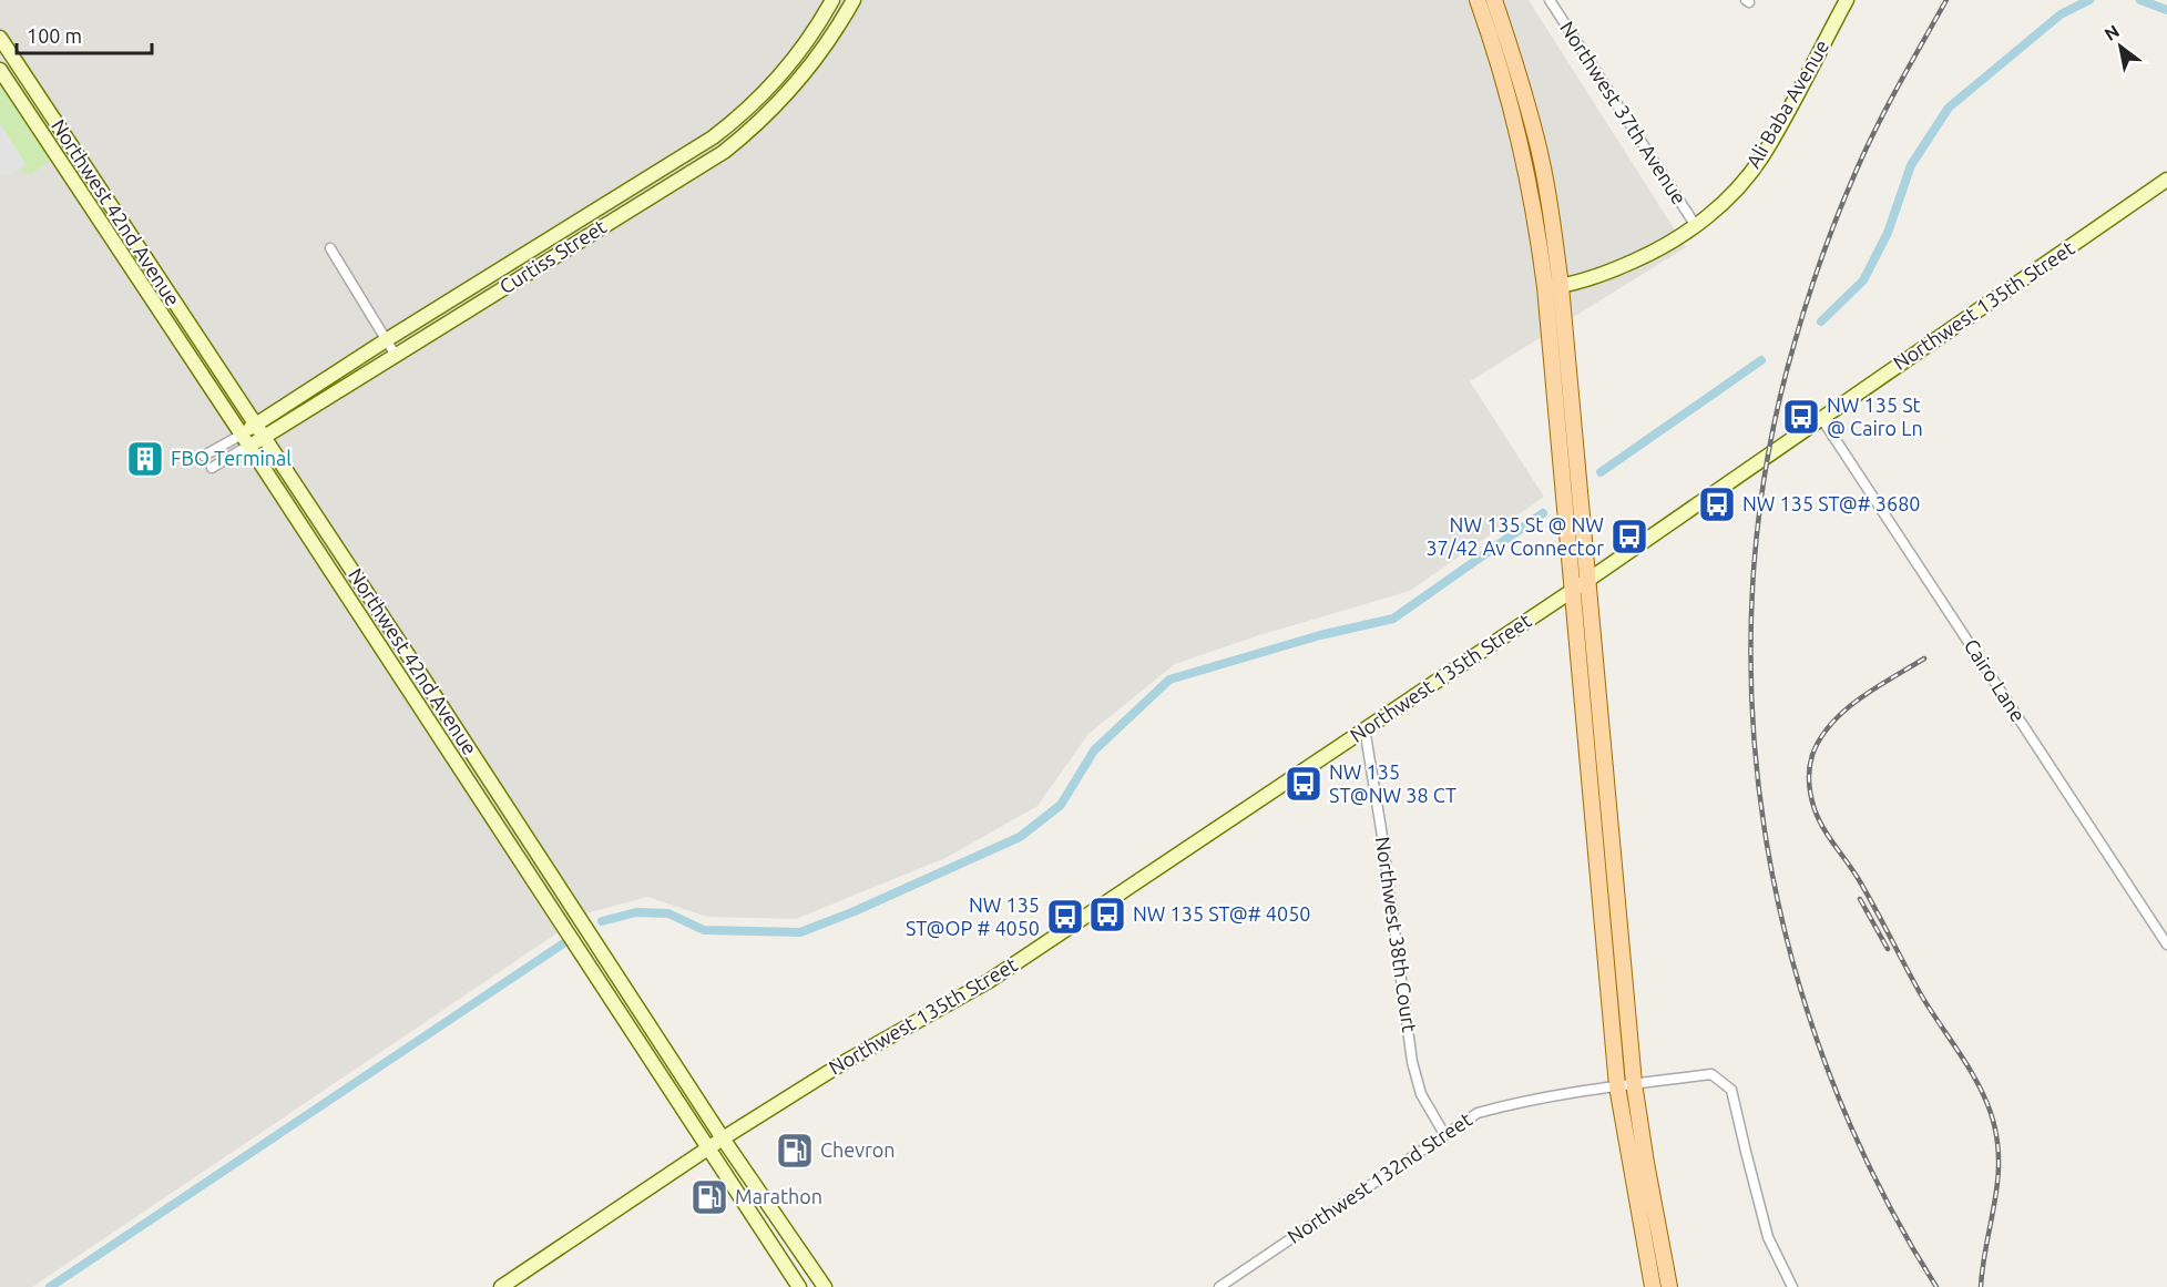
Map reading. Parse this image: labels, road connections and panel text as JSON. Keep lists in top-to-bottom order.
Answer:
{
  "streets": {
    "street": [
      "Ali Baba Avenue",
      "Northwest 37th Avenue",
      "Northwest 42nd Avenue",
      "Curtiss Street",
      "Northwest 135th Street",
      "Cairo Lane",
      "Northwest 38th Court",
      "Northwest 132nd Street"
    ]
  },
  "crossings": [
    ["Ali Baba Avenue", "Northwest 37th Avenue"],
    ["Northwest 42nd Avenue", "Curtiss Street"],
    ["Northwest 42nd Avenue", "Northwest 135th Street"],
    ["Northwest 135th Street", "Cairo Lane"],
    ["Northwest 135th Street", "Northwest 38th Court"],
    ["Northwest 38th Court", "Northwest 132nd Street"]
  ],
  "places": {
    "bus stop": [
      "NW 135 St @ Cairo Ln",
      "NW 135 ST@# 3680",
      "NW 135 St @ NW 37/42 Av Connector",
      "NW 135 ST@NW 38 CT",
      "NW 135 ST@# 4050",
      "NW 135 ST@OP # 4050"
    ],
    "building": ["FBO Terminal"],
    "fuel station": ["Chevron", "Marathon"]
  },
  "scale_bar": "100 m",
  "north": "top left"
}
